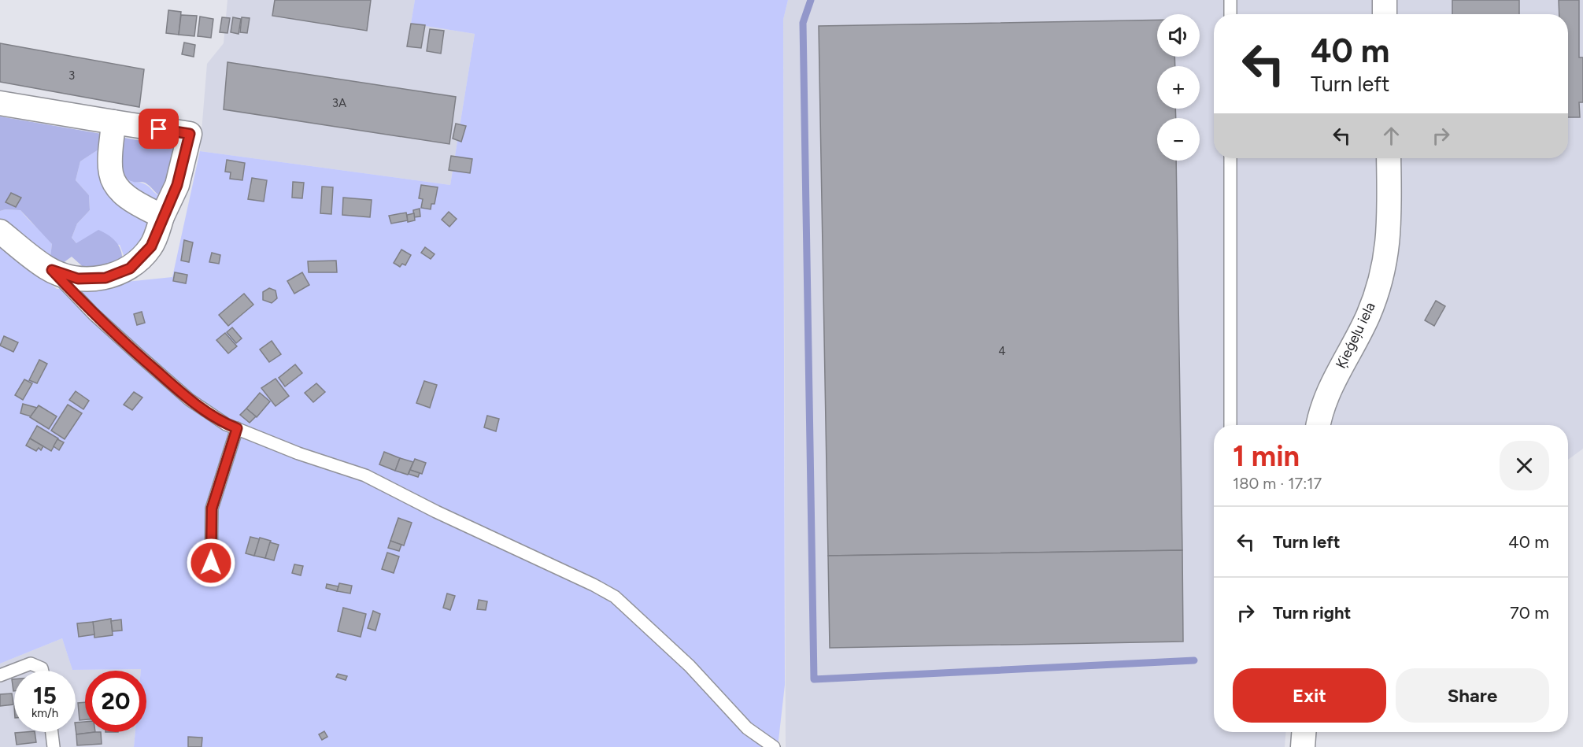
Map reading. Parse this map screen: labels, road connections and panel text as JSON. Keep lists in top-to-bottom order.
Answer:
{
  "streets": {
    "street": ["Ķieģeļu iela"]
  },
  "house_numbers": ["3", "3A", "4"],
  "page": {
    "map_buttons": ["+", "−"],
    "turn": ["40 m", "Turn left"],
    "heading": ["1 min", "180 m · 17:17"],
    "list": [
      {
        "name": "Turn left",
        "value": "40 m"
      },
      {
        "name": "Turn right",
        "value": "70 m"
      }
    ],
    "buttons": ["Exit", "Share"],
    "speed": "15 km/h",
    "limit": "20"
  }
}
